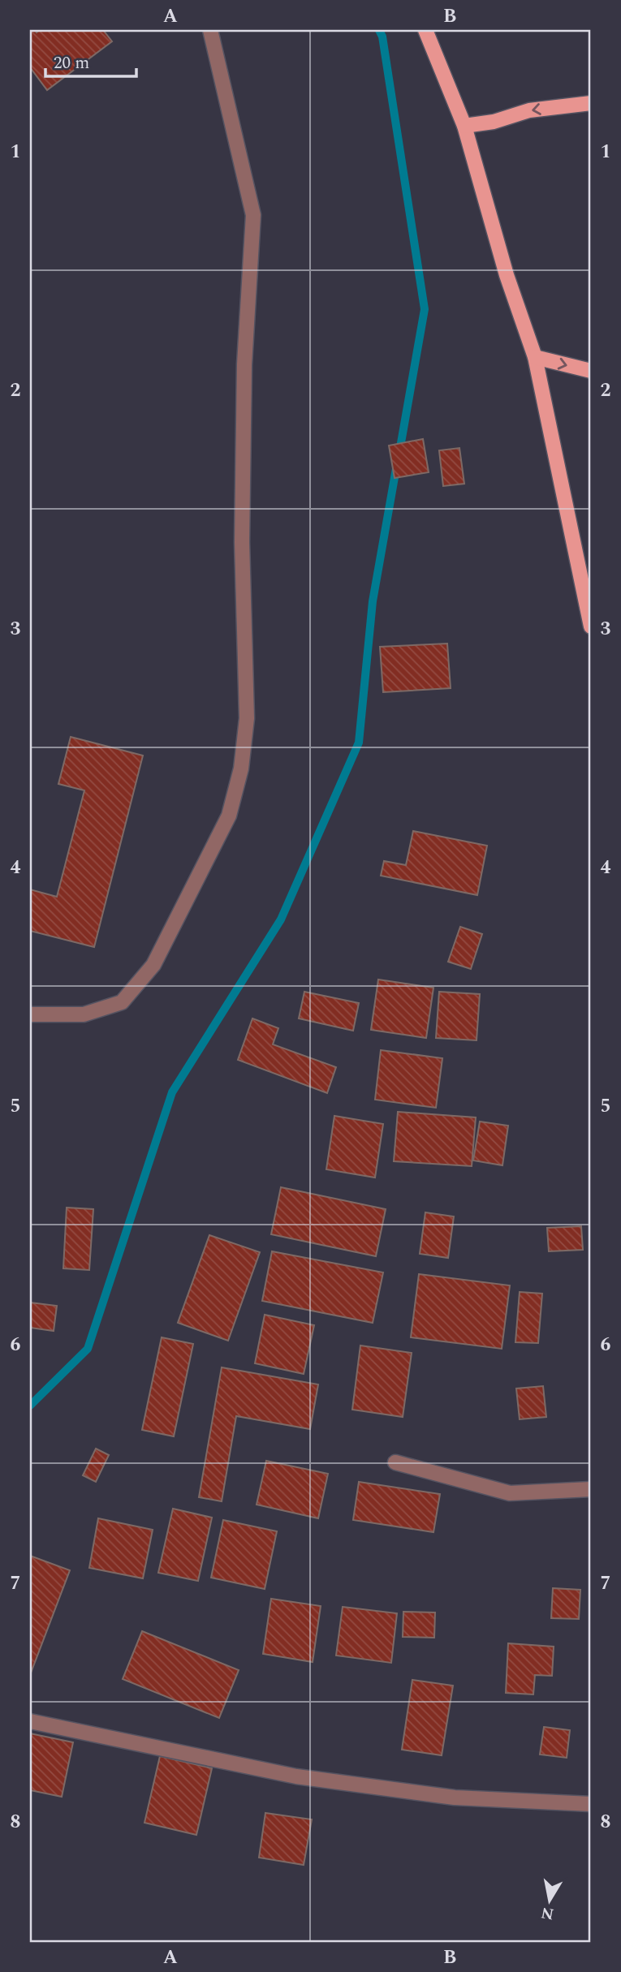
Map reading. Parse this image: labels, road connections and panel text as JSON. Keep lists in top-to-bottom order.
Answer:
{
  "scale_bar": "20 m",
  "north": "bottom",
  "grid": {
    "columns": ["A", "B"],
    "rows": [
      "1",
      "2",
      "3",
      "4",
      "5",
      "6",
      "7",
      "8"
    ]
  }
}
